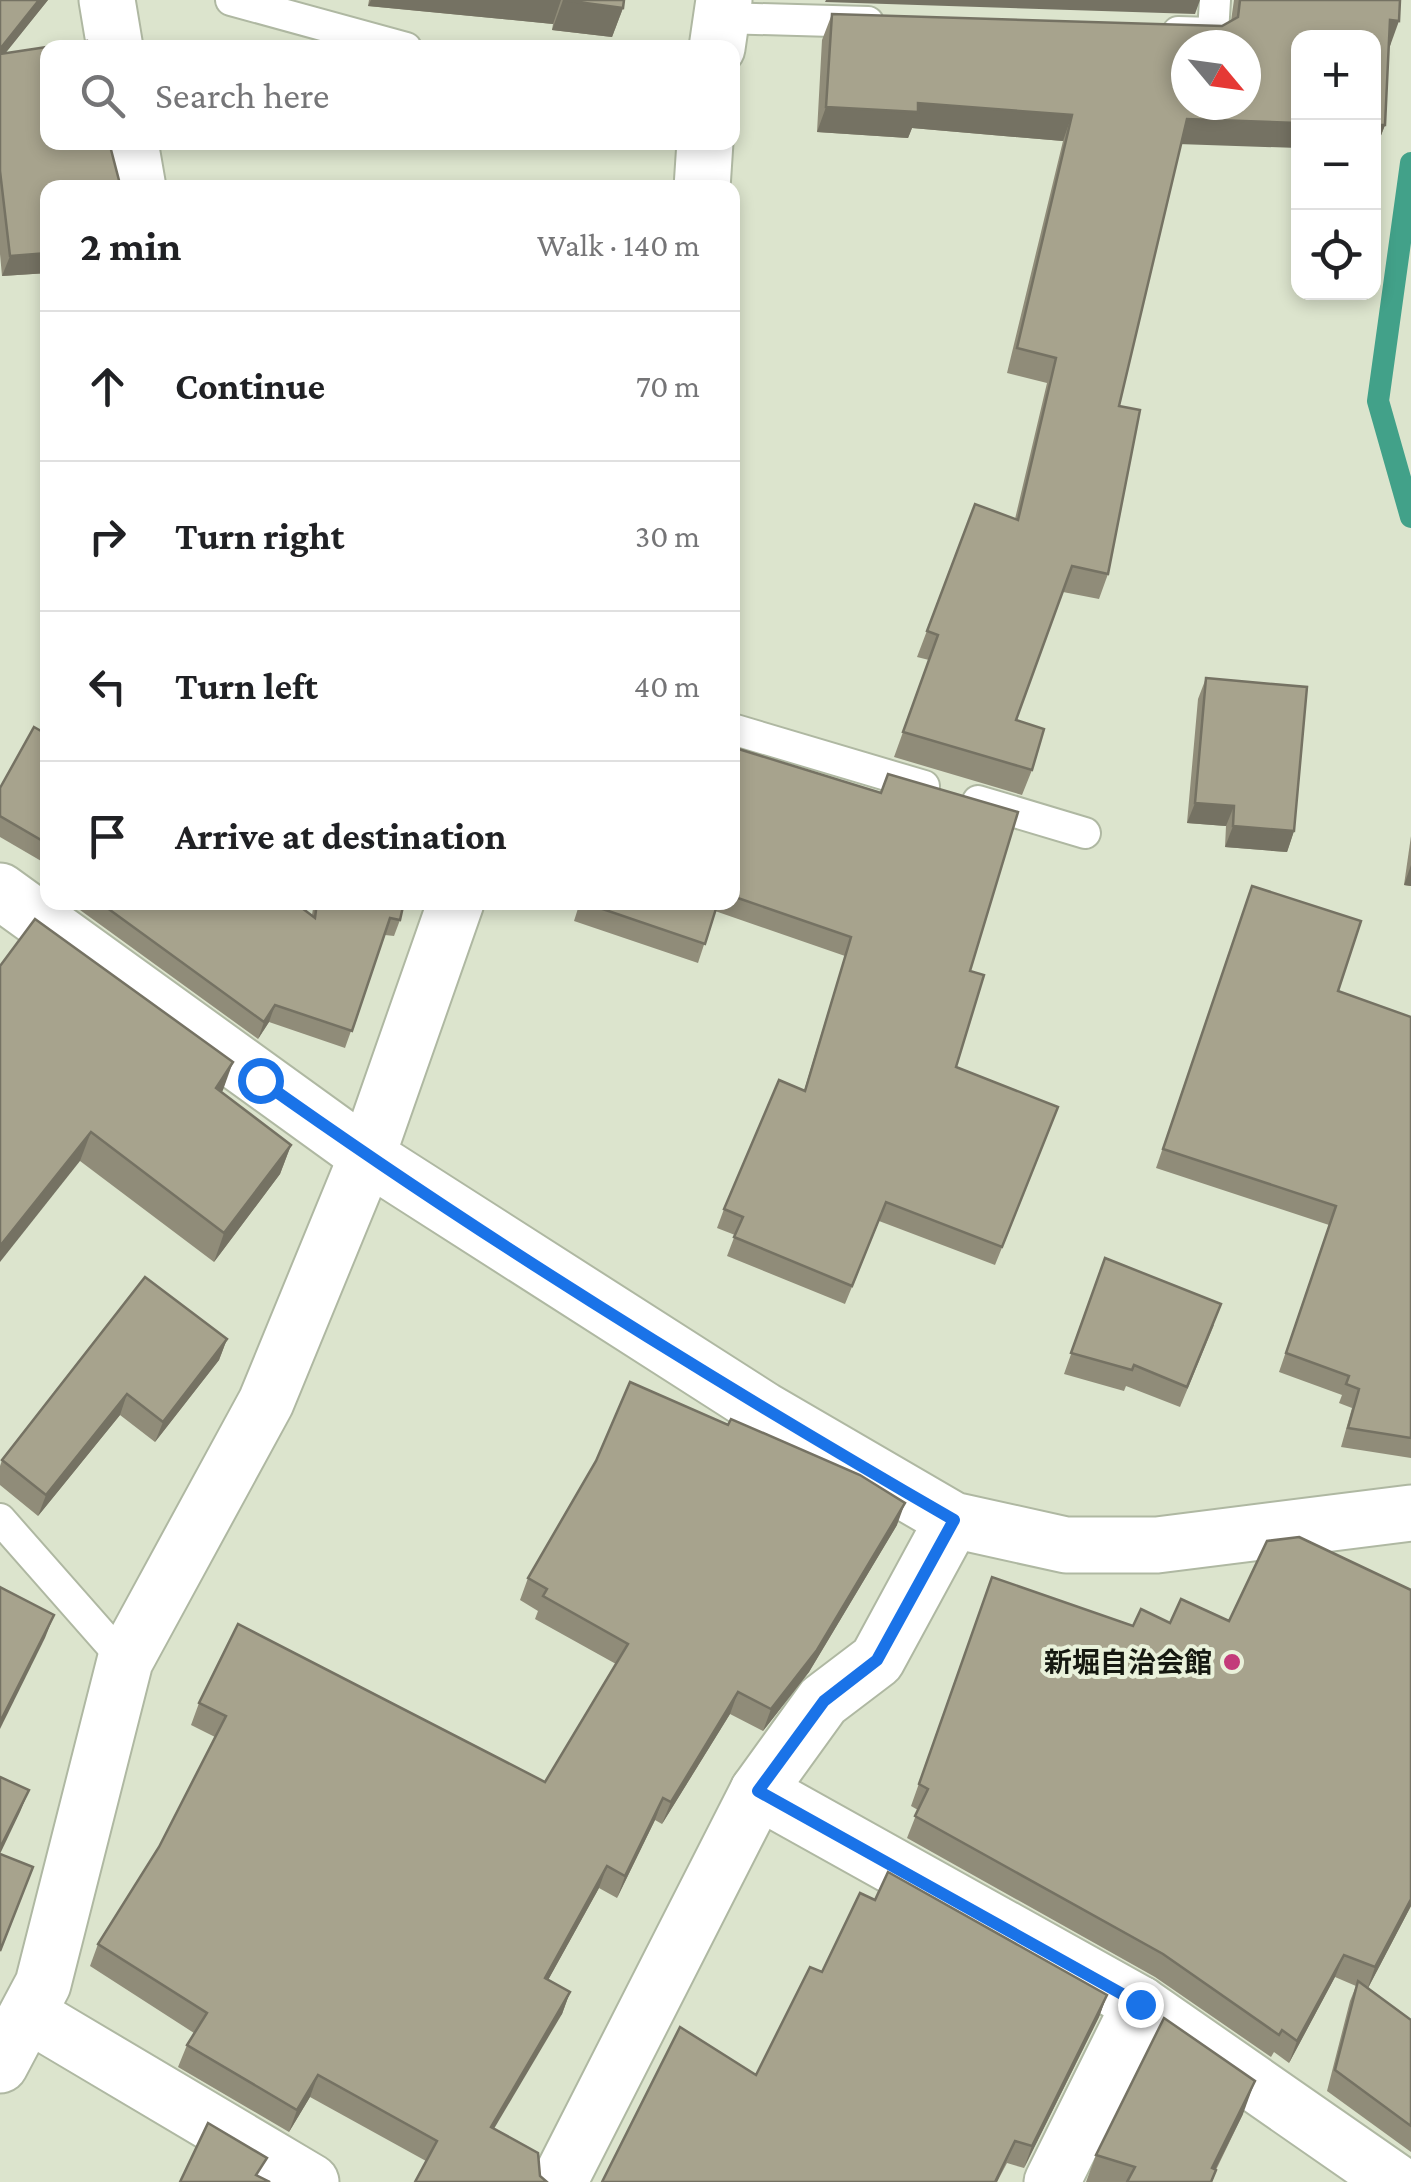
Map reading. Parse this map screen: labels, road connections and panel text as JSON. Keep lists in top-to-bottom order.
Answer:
{
  "places": ["新堀自治会館"],
  "north": "bottom right",
  "page": {
    "map_buttons": ["+", "−"],
    "search": "Search here",
    "heading": ["2 min", "Walk · 140 m"],
    "list": [
      ["Continue", "70 m"],
      ["Turn right", "30 m"],
      ["Turn left", "40 m"],
      "Arrive at destination"
    ]
  }
}
